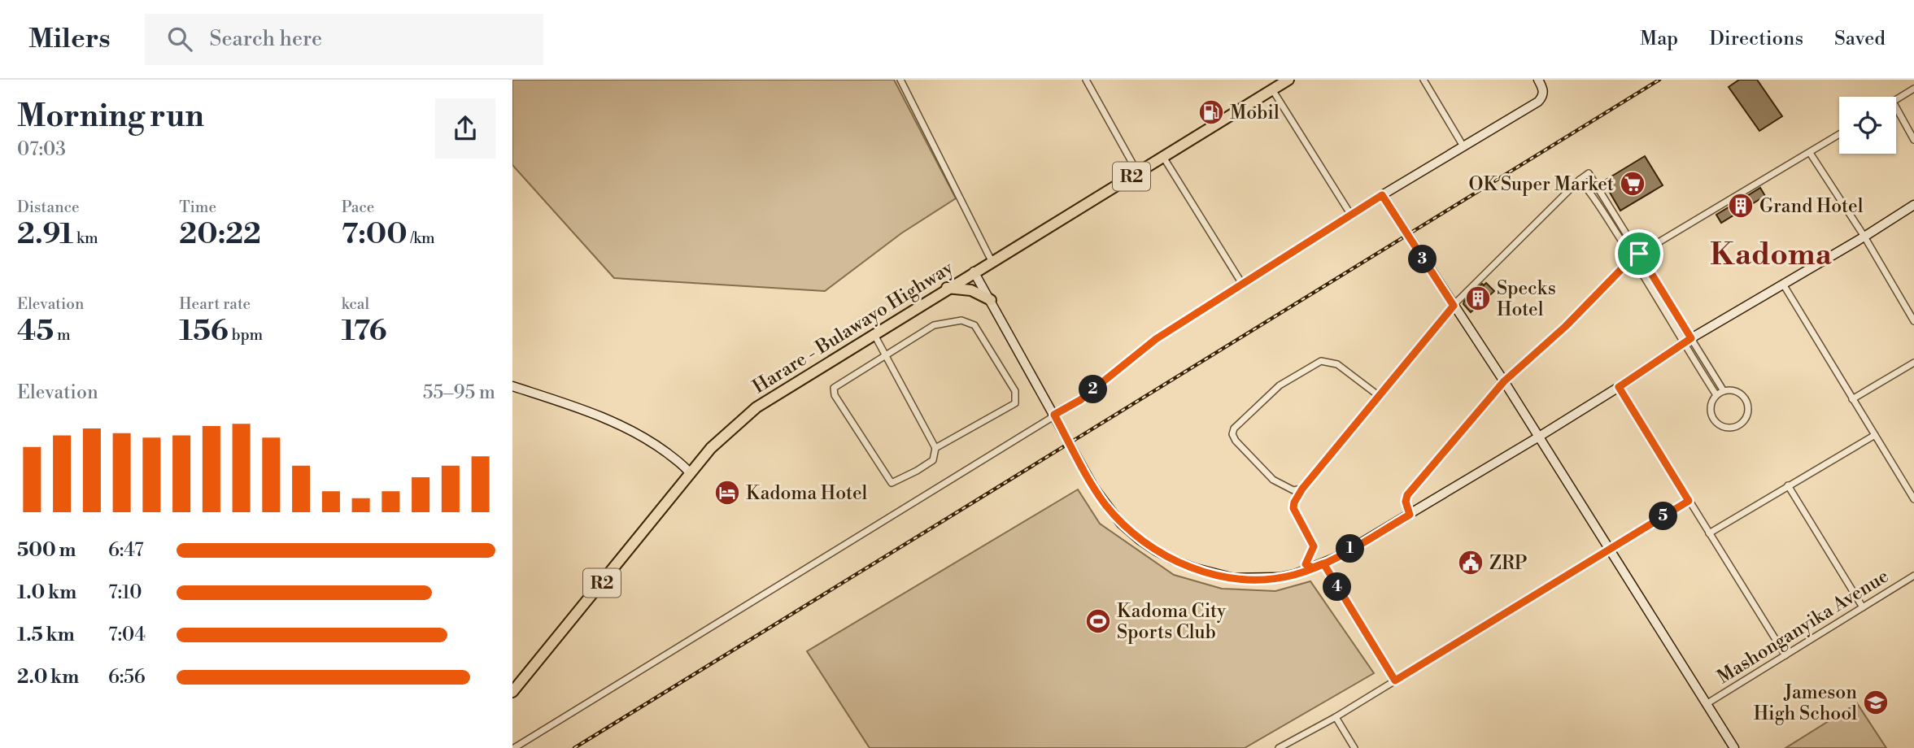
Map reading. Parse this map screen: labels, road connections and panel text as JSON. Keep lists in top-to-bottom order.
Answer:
{
  "streets": {
    "highway": ["R2", "Harare - Bulawayo Highway"],
    "street": ["Mashonganyika Avenue"]
  },
  "districts": ["Kadoma"],
  "places": {
    "fuel station": ["Mobil"],
    "supermarket": ["OK Super Market"],
    "building": ["Grand Hotel", "Specks Hotel"],
    "hotel": ["Kadoma Hotel"],
    "public building": ["ZRP"],
    "sports": ["Kadoma City Sports Club"],
    "school or university": ["Jameson High School"]
  },
  "page": {
    "header": "Milers",
    "search": "Search here",
    "nav": ["Map", "Directions", "Saved"],
    "heading": ["Morning run", "07:03"],
    "stats": [
      ["Distance", "2.91 km"],
      ["Time", "20:22"],
      ["Pace", "7:00 /km"],
      ["Elevation", "45 m"],
      ["Heart rate", "156 bpm"],
      ["kcal", "176"]
    ],
    "pins": [
      "3",
      "2",
      "5",
      "1",
      "4"
    ],
    "chart": ["Elevation", "55–95 m"],
    "list": [
      {
        "name": "500 m",
        "note": "6:47"
      },
      {
        "name": "1.0 km",
        "note": "7:10"
      },
      {
        "name": "1.5 km",
        "note": "7:04"
      },
      {
        "name": "2.0 km",
        "note": "6:56"
      }
    ]
  }
}
